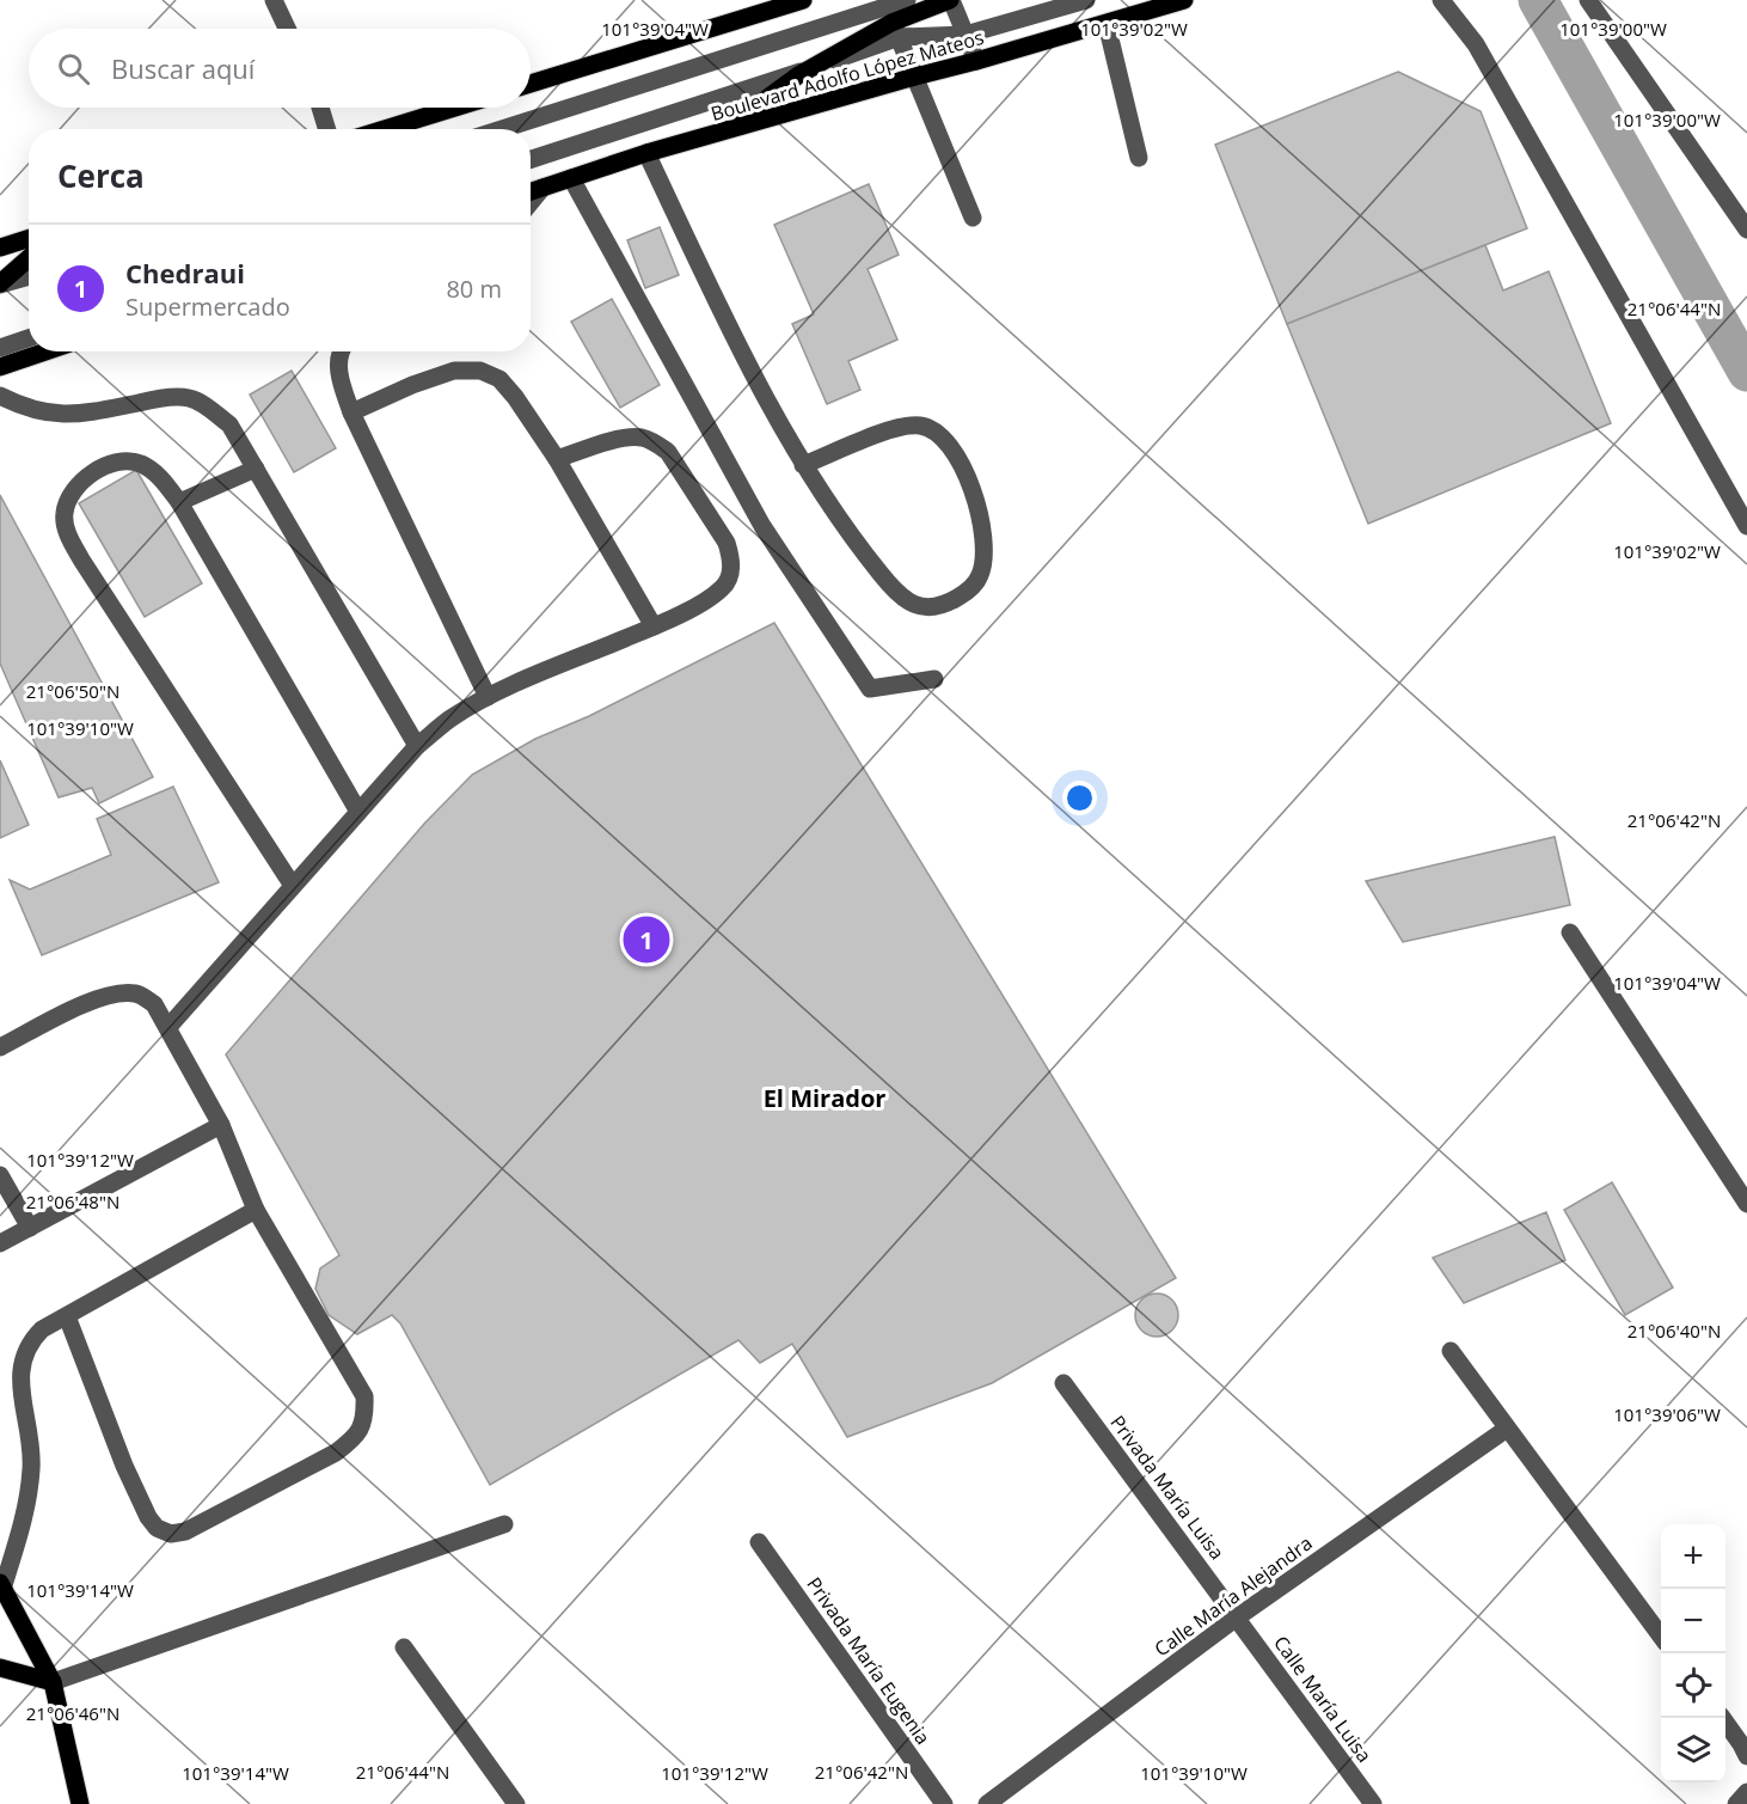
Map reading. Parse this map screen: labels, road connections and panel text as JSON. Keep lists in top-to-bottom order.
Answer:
{
  "streets": {
    "main road": ["Boulevard Adolfo López Mateos"],
    "street": [
      "Privada María Luisa",
      "Calle María Alejandra",
      "Privada María Eugenia",
      "Calle María Luisa"
    ]
  },
  "crossings": [
    ["Privada María Luisa", "Calle María Alejandra"],
    ["Privada María Luisa", "Calle María Luisa"],
    ["Calle María Alejandra", "Calle María Luisa"]
  ],
  "districts": ["El Mirador"],
  "page": {
    "search": "Buscar aquí",
    "heading": "Cerca",
    "list": [
      {
        "mark": "1",
        "name": "Chedraui",
        "note": "Supermercado",
        "value": "80 m"
      }
    ],
    "pins": "1",
    "map_buttons": ["+", "−"]
  },
  "coordinates": [
    "101°39'04\"W",
    "101°39'02\"W",
    "101°39'00\"W",
    "21°06'44\"N",
    "21°06'50\"N",
    "101°39'10\"W",
    "21°06'42\"N",
    "101°39'12\"W",
    "21°06'48\"N",
    "21°06'40\"N",
    "101°39'06\"W",
    "101°39'14\"W",
    "21°06'46\"N"
  ]
}
